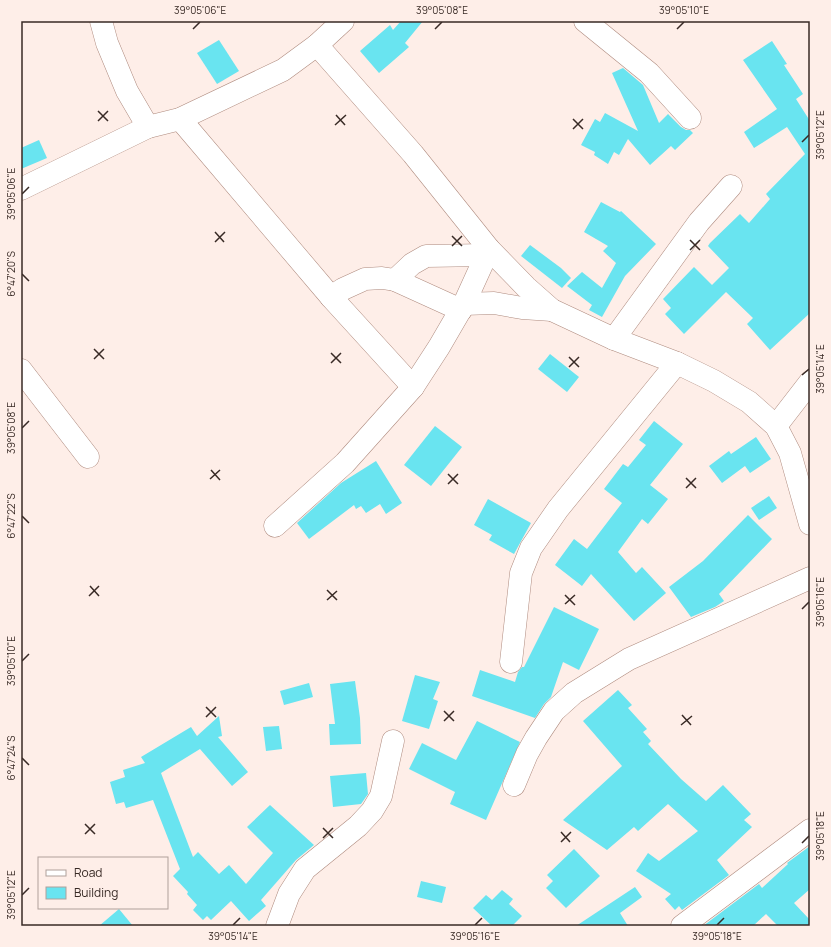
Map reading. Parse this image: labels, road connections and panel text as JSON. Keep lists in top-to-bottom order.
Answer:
{
  "legend": ["Road", "Building"],
  "coordinates": [
    "39°05'06\"E",
    "39°05'08\"E",
    "39°05'10\"E",
    "39°05'12\"E",
    "6°47'20\"S",
    "39°05'14\"E",
    "6°47'22\"S",
    "39°05'16\"E",
    "6°47'24\"S",
    "39°05'18\"E"
  ]
}
